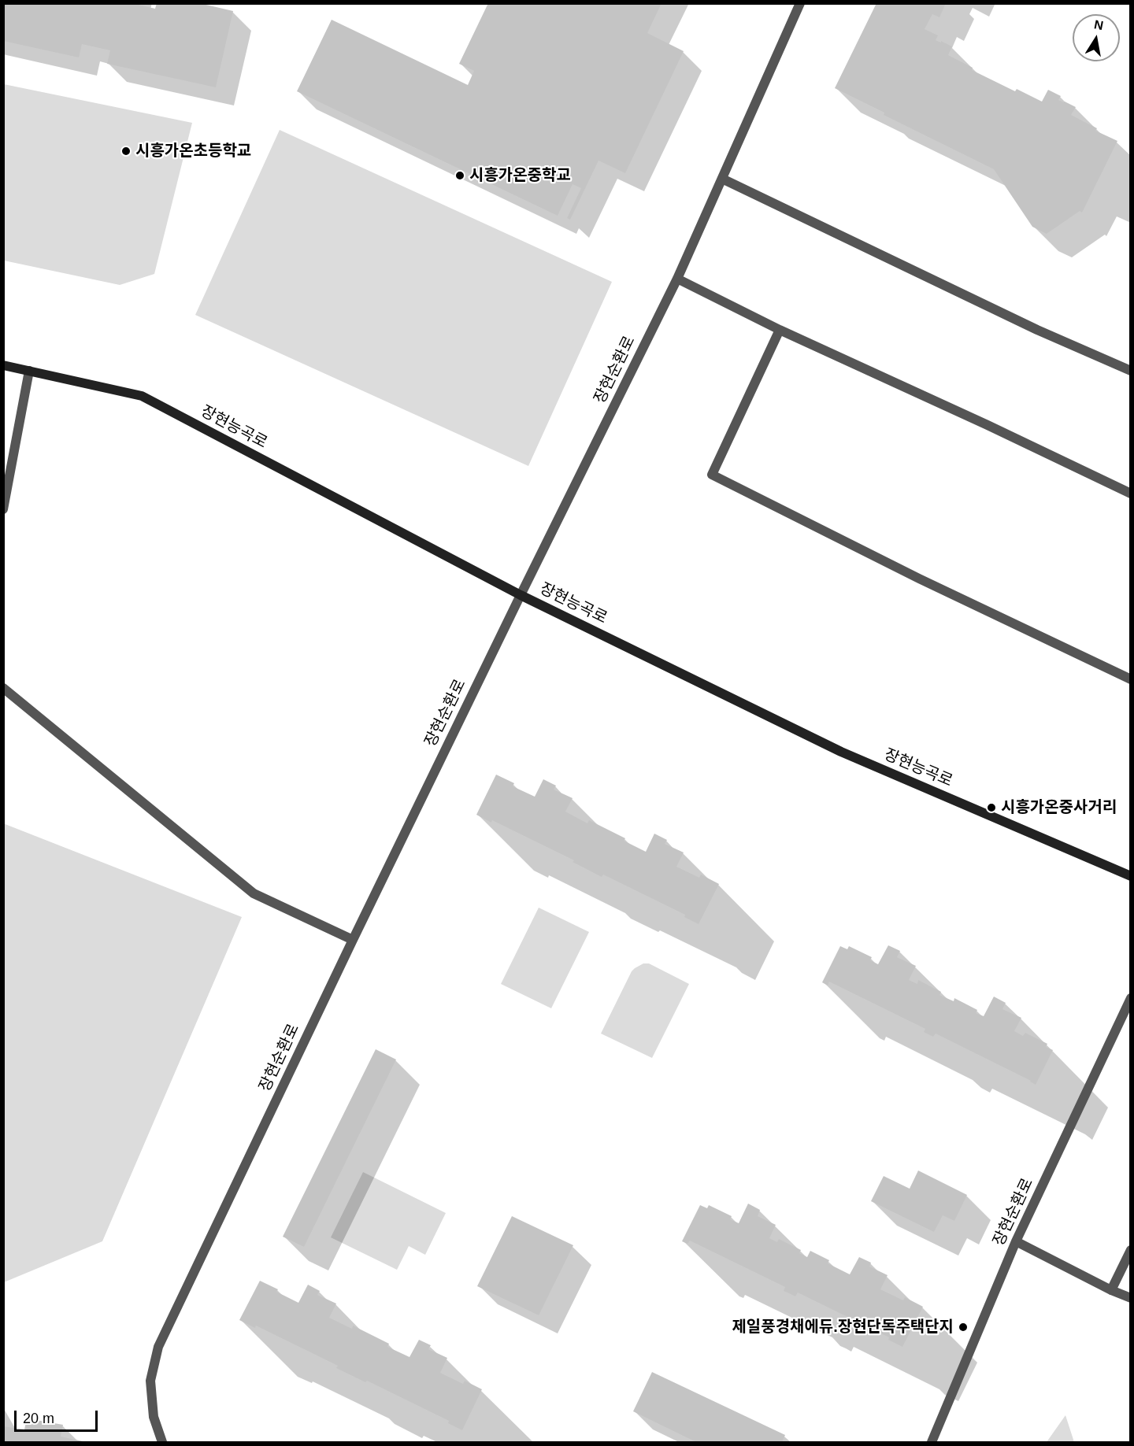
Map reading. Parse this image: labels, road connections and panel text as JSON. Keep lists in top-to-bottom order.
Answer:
{
  "streets": {
    "main road": ["장현능곡로"],
    "street": ["장현순환로"]
  },
  "crossings": [
    ["장현순환로", "장현능곡로"]
  ],
  "places": [
    "시흥가온초등학교",
    "시흥가온중학교",
    "시흥가온중사거리",
    "제일풍경채에듀.장현단독주택단지"
  ],
  "scale_bar": "20 m",
  "north": "top"
}
